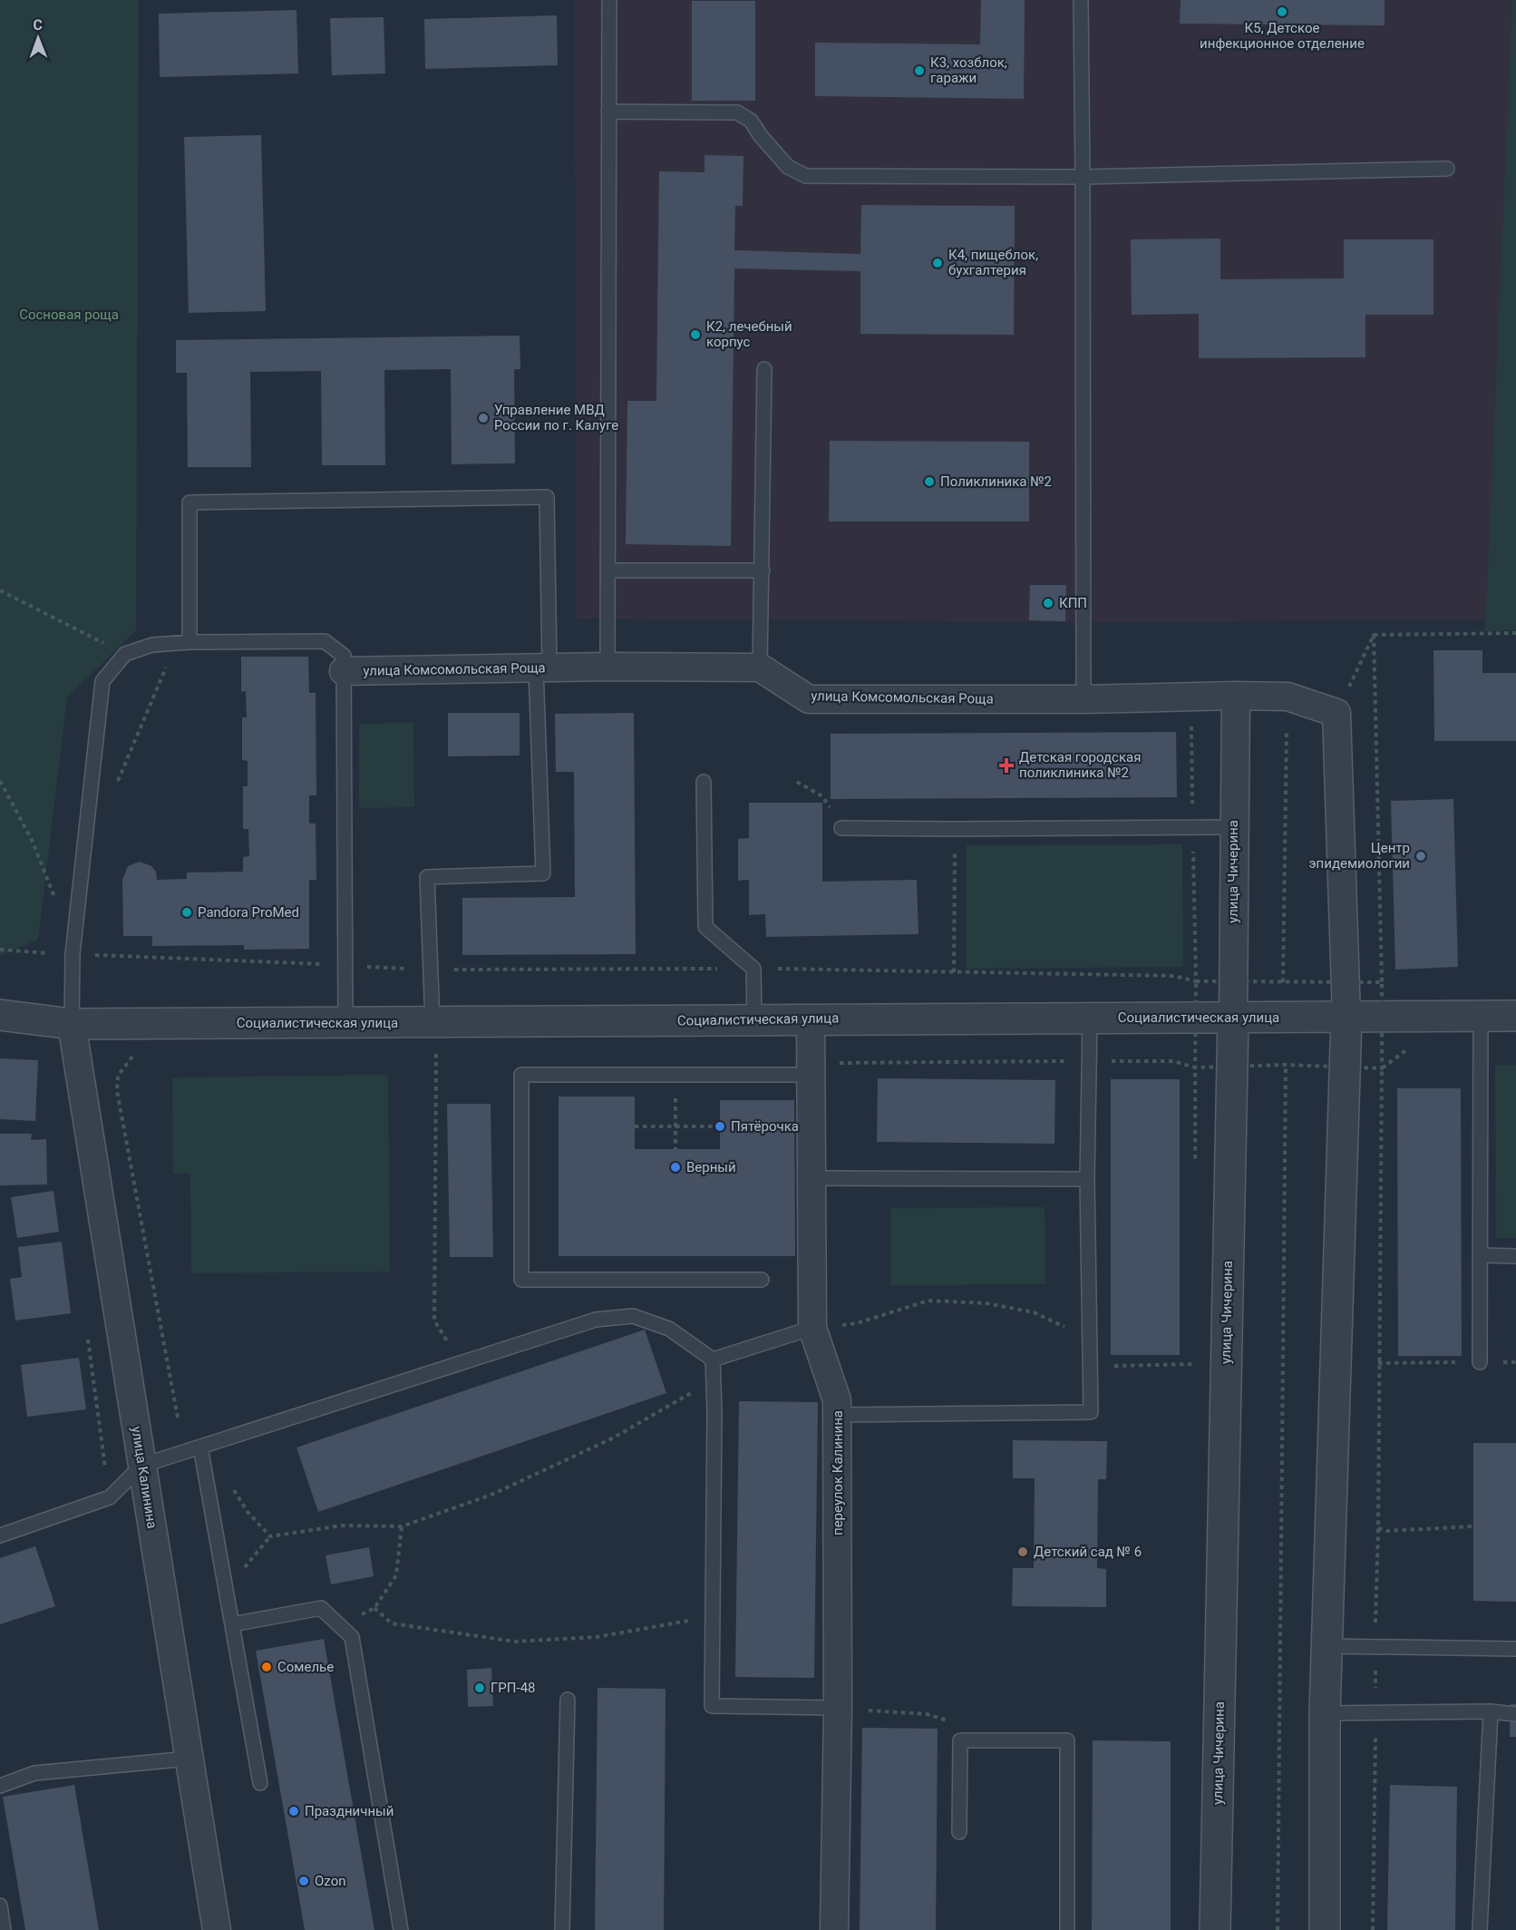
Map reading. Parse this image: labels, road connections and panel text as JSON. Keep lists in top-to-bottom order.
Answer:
{
  "streets": {
    "street": [
      "улица Комсомольская Роща",
      "улица Чичерина",
      "Социалистическая улица",
      "переулок Калинина",
      "улица Калинина"
    ]
  },
  "crossings": [
    ["улица Комсомольская Роща", "улица Чичерина"],
    ["улица Чичерина", "Социалистическая улица"],
    ["Социалистическая улица", "переулок Калинина"],
    ["Социалистическая улица", "улица Калинина"]
  ],
  "parks": ["Сосновая роща"],
  "places": {
    "other": [
      "К5, Детское инфекционное отделение",
      "К3, хозблок, гаражи",
      "К4, пищеблок, бухгалтерия",
      "К2, лечебный корпус",
      "Управление МВД России по г. Калуге",
      "Поликлиника №2",
      "КПП",
      "Центр эпидемиологии",
      "Pandora ProMed",
      "Пятёрочка",
      "Верный",
      "Детский сад № 6",
      "Сомелье",
      "ГРП-48",
      "Праздничный",
      "Ozon"
    ],
    "health": ["Детская городская поликлиника №2"]
  },
  "north": "top"
}
